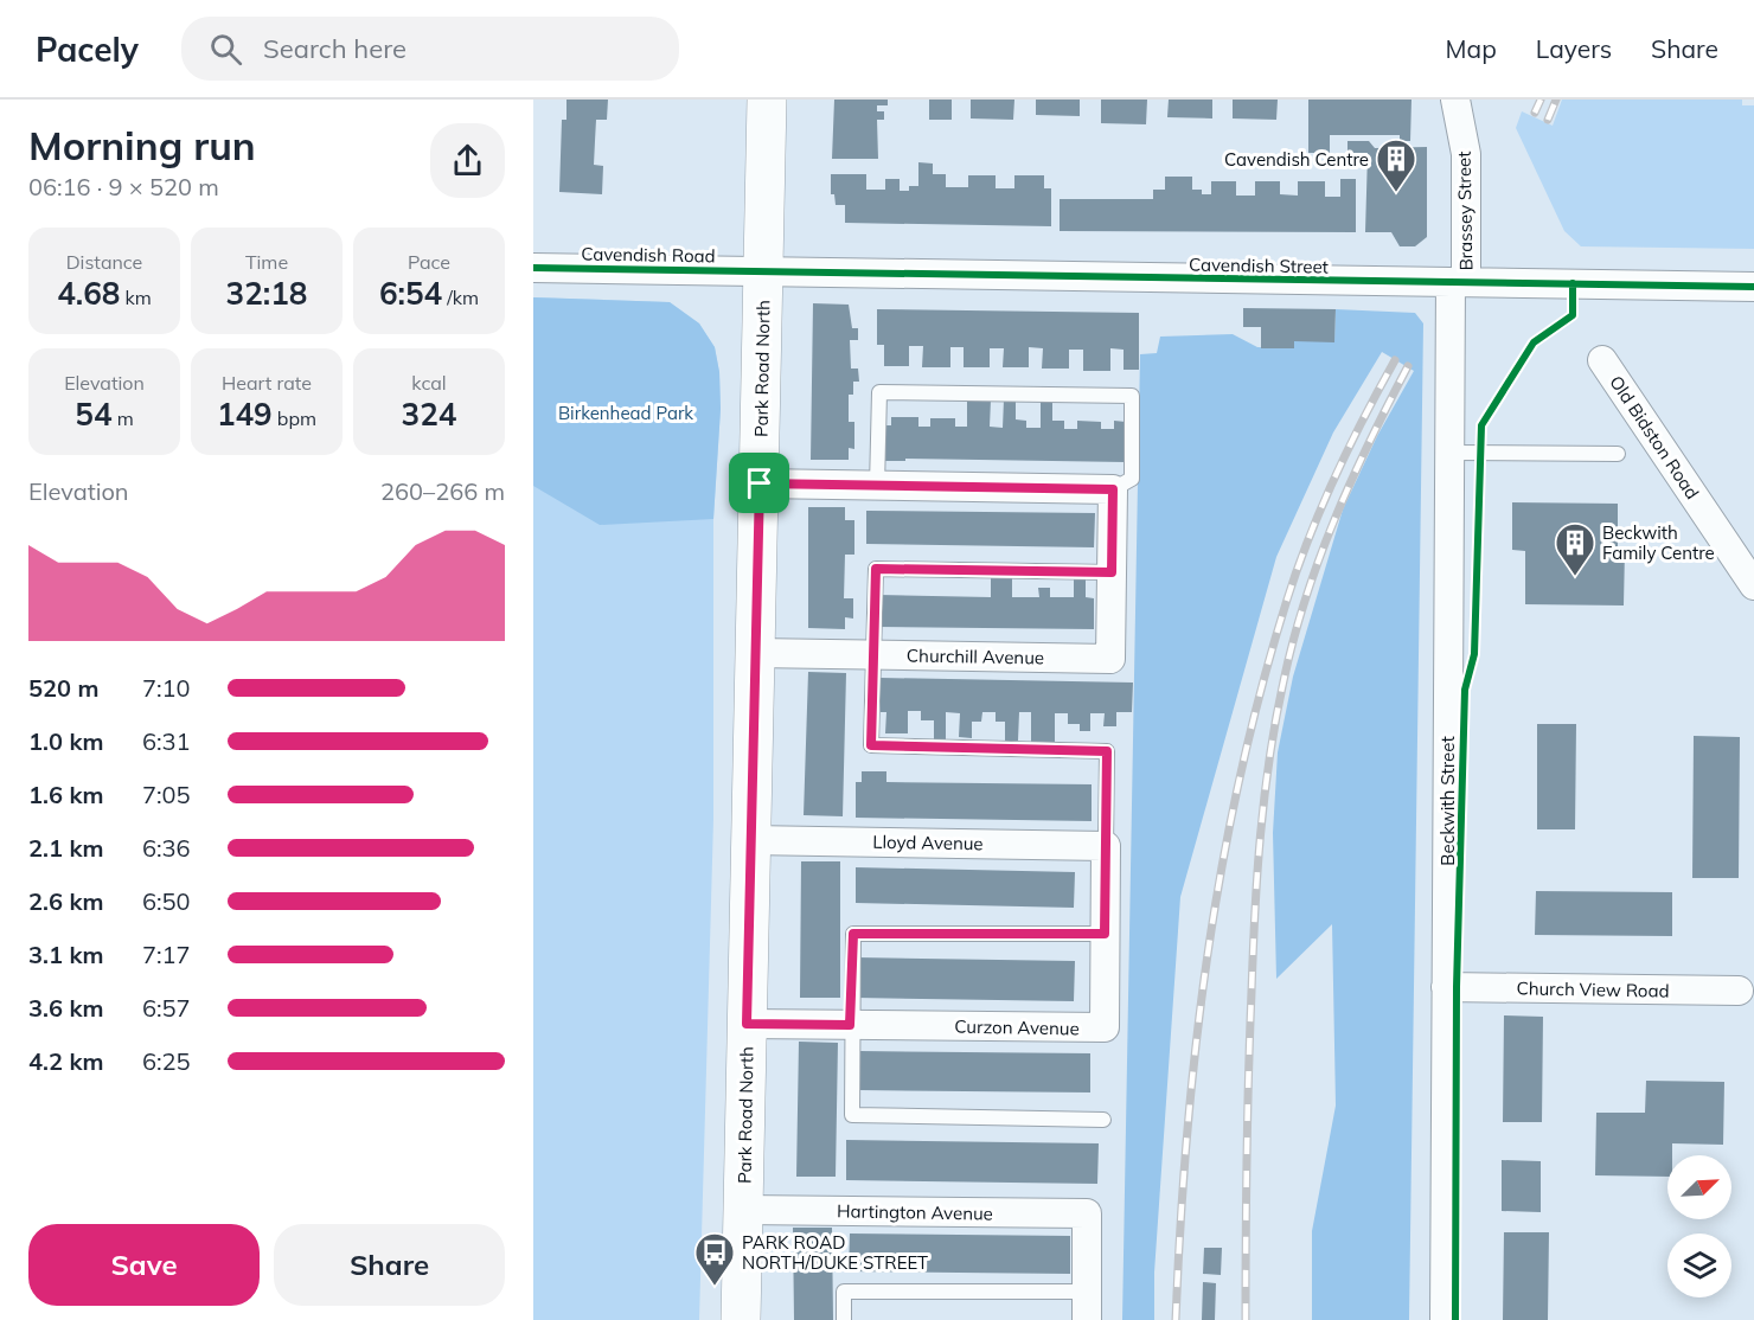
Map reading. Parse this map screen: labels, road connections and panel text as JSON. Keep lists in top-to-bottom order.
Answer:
{
  "streets": {
    "main road": ["Park Road North"],
    "street": [
      "Brassey Street",
      "Cavendish Road",
      "Cavendish Street",
      "Old Bidston Road",
      "Churchill Avenue",
      "Beckwith Street",
      "Lloyd Avenue",
      "Church View Road",
      "Curzon Avenue",
      "Hartington Avenue"
    ]
  },
  "crossings": [
    ["Brassey Street", "Cavendish Street"],
    ["Brassey Street", "Beckwith Street"],
    ["Cavendish Road", "Cavendish Street"],
    ["Cavendish Road", "Park Road North"],
    ["Cavendish Street", "Park Road North"],
    ["Cavendish Street", "Beckwith Street"],
    ["Park Road North", "Churchill Avenue"],
    ["Park Road North", "Lloyd Avenue"],
    ["Park Road North", "Curzon Avenue"],
    ["Park Road North", "Hartington Avenue"],
    ["Beckwith Street", "Church View Road"],
    ["Lloyd Avenue", "Curzon Avenue"]
  ],
  "parks": ["Birkenhead Park"],
  "places": {
    "building": ["Cavendish Centre", "Beckwith Family Centre"],
    "bus stop": ["PARK ROAD NORTH/DUKE STREET"]
  },
  "north": "top right",
  "page": {
    "header": "Pacely",
    "search": "Search here",
    "nav": ["Map", "Layers", "Share"],
    "heading": ["Morning run", "06:16 · 9 × 520 m"],
    "stats": [
      ["Distance", "4.68 km"],
      ["Time", "32:18"],
      ["Pace", "6:54 /km"],
      ["Elevation", "54 m"],
      ["Heart rate", "149 bpm"],
      ["kcal", "324"]
    ],
    "chart": ["Elevation", "260–266 m"],
    "list": [
      {
        "name": "520 m",
        "note": "7:10"
      },
      {
        "name": "1.0 km",
        "note": "6:31"
      },
      {
        "name": "1.6 km",
        "note": "7:05"
      },
      {
        "name": "2.1 km",
        "note": "6:36"
      },
      {
        "name": "2.6 km",
        "note": "6:50"
      },
      {
        "name": "3.1 km",
        "note": "7:17"
      },
      {
        "name": "3.6 km",
        "note": "6:57"
      },
      {
        "name": "4.2 km",
        "note": "6:25"
      }
    ],
    "buttons": ["Save", "Share"]
  }
}
